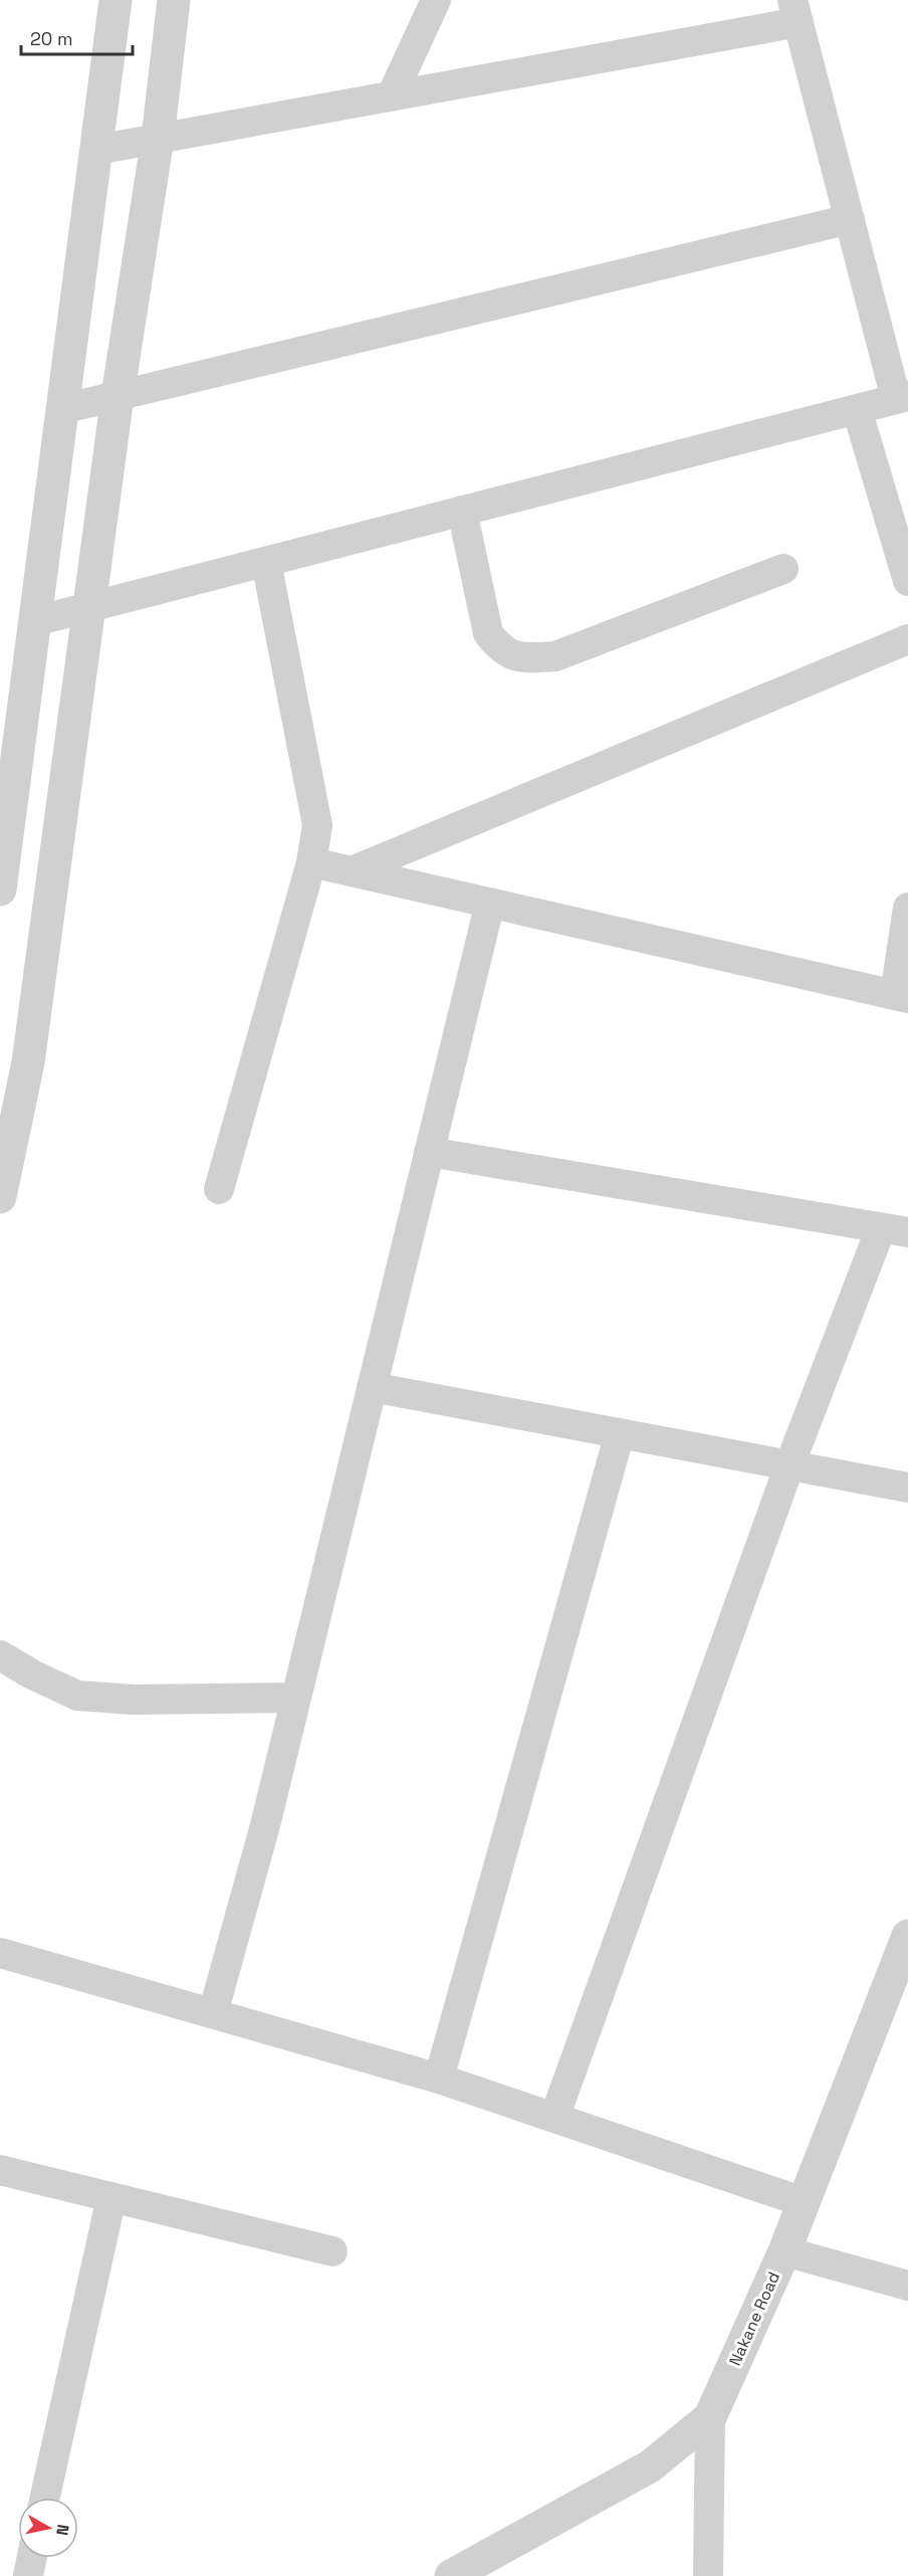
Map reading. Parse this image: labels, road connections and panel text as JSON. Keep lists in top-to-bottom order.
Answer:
{
  "streets": {
    "street": ["Nakane Road"]
  },
  "scale_bar": "20 m",
  "north": "right"
}
